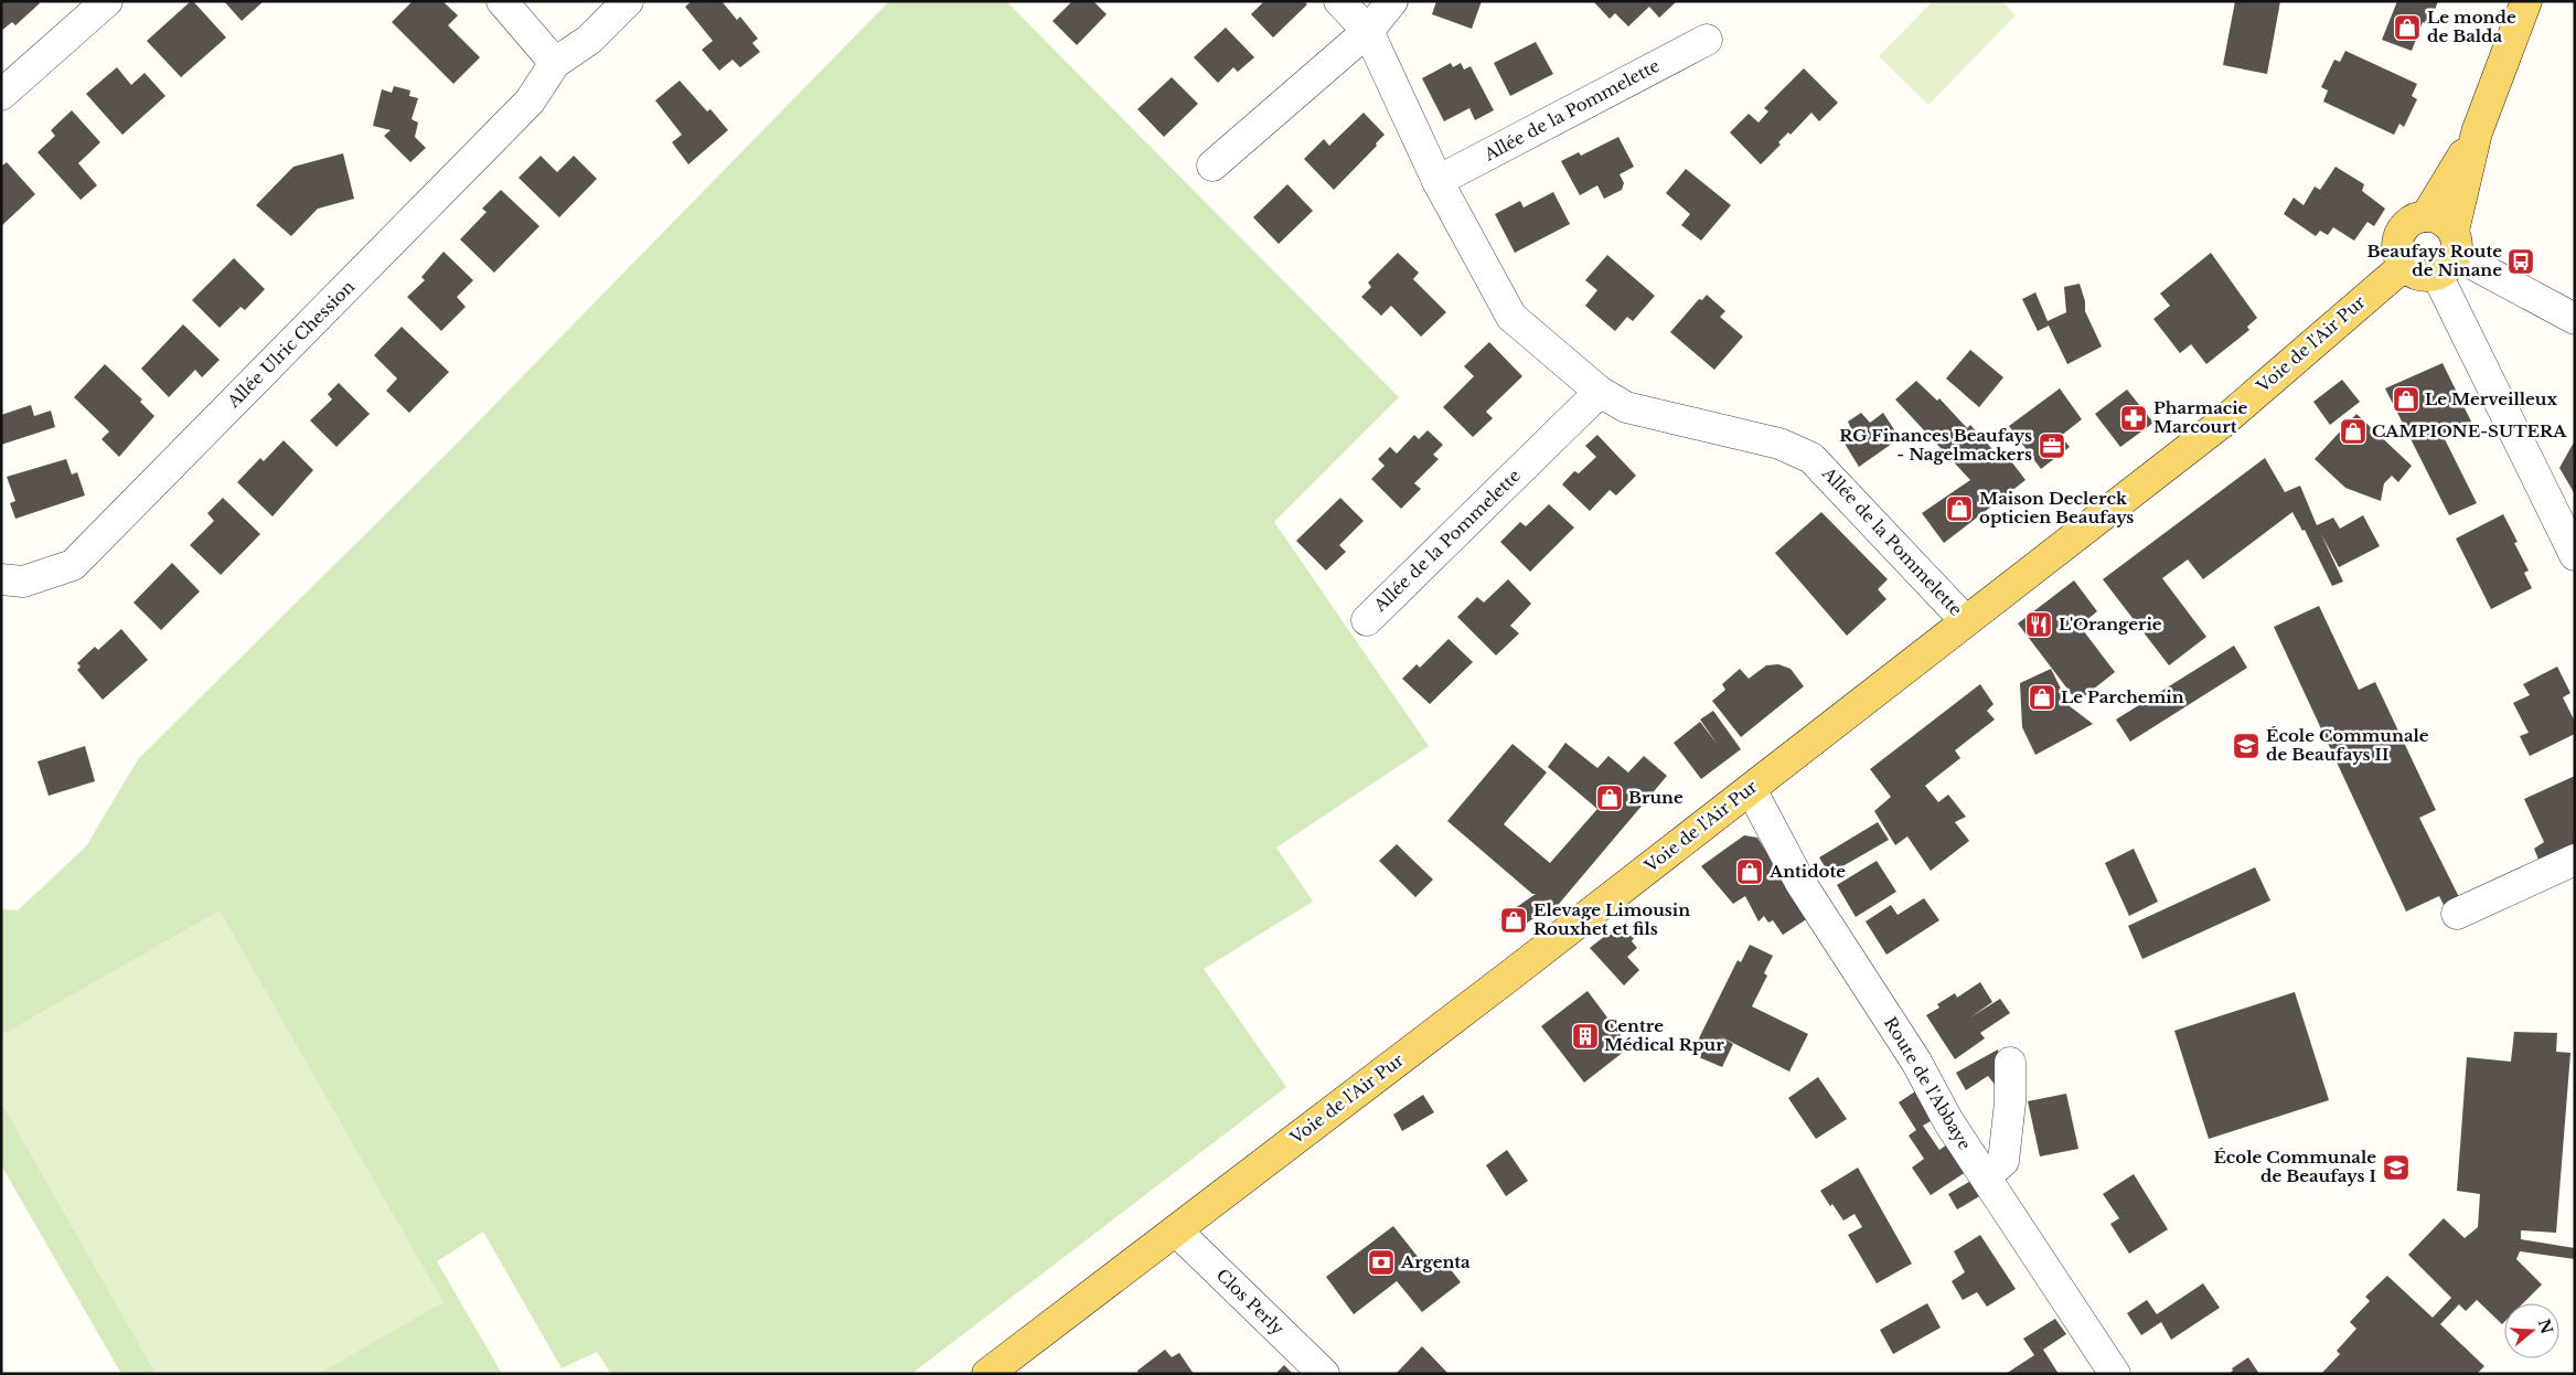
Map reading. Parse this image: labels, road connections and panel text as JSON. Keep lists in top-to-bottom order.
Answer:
{
  "streets": {
    "main road": ["Voie de l'Air Pur"],
    "street": [
      "Allée de la Pommelette",
      "Allée Ulric Chession",
      "Route de l'Abbaye",
      "Clos Perly"
    ]
  },
  "crossings": [
    ["Allée de la Pommelette", "Voie de l'Air Pur"],
    ["Voie de l'Air Pur", "Route de l'Abbaye"],
    ["Voie de l'Air Pur", "Clos Perly"]
  ],
  "places": {
    "shop": [
      "Le monde de Balda",
      "Le Merveilleux",
      "CAMPIONE-SUTERA",
      "Maison Declerck opticien Beaufays",
      "Le Parchemin",
      "Brune",
      "Antidote",
      "Elevage Limousin Rouxhet et fils"
    ],
    "bus stop": ["Beaufays Route de Ninane"],
    "pharmacy": ["Pharmacie Marcourt"],
    "office": ["RG Finances Beaufays - Nagelmackers"],
    "restaurant": ["L'Orangerie"],
    "school or university": ["École Communale de Beaufays II", "École Communale de Beaufays I"],
    "building": ["Centre Médical Rpur"],
    "bank": ["Argenta"]
  },
  "north": "right"
}
